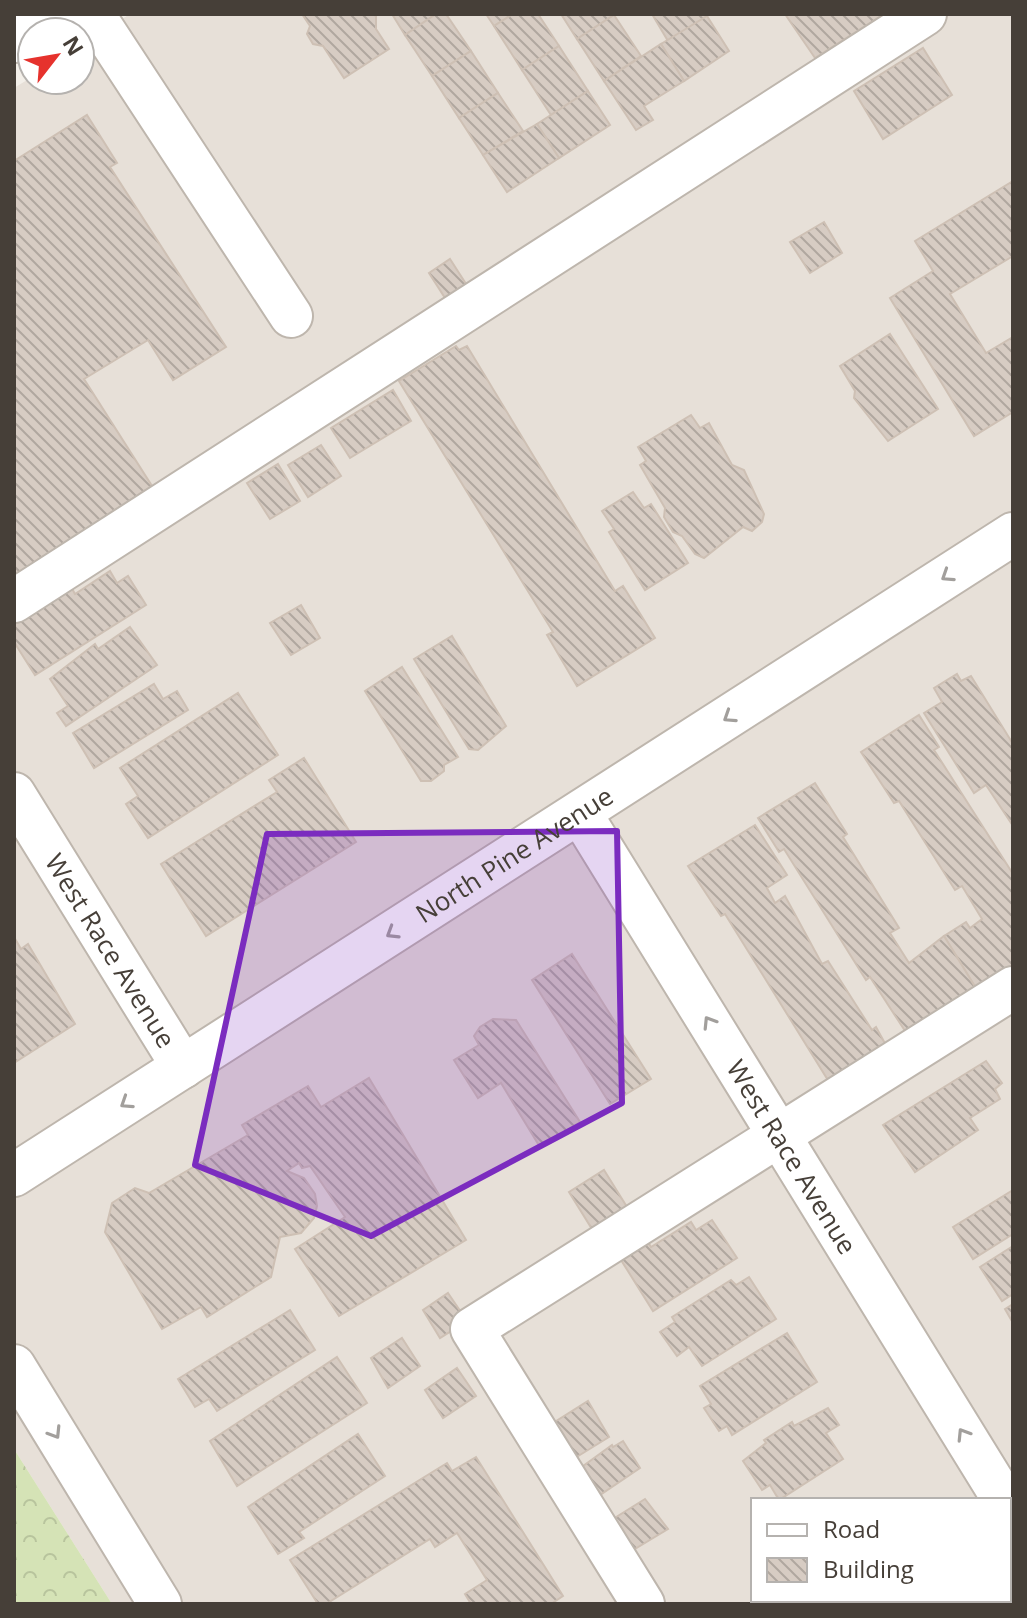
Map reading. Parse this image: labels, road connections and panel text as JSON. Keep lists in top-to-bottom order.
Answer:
{
  "streets": {
    "street": ["North Pine Avenue", "West Race Avenue"]
  },
  "crossings": [
    ["North Pine Avenue", "West Race Avenue"]
  ],
  "one_way": ["North Pine Avenue", "West Race Avenue"],
  "legend": ["Road", "Building"],
  "north": "top right"
}
